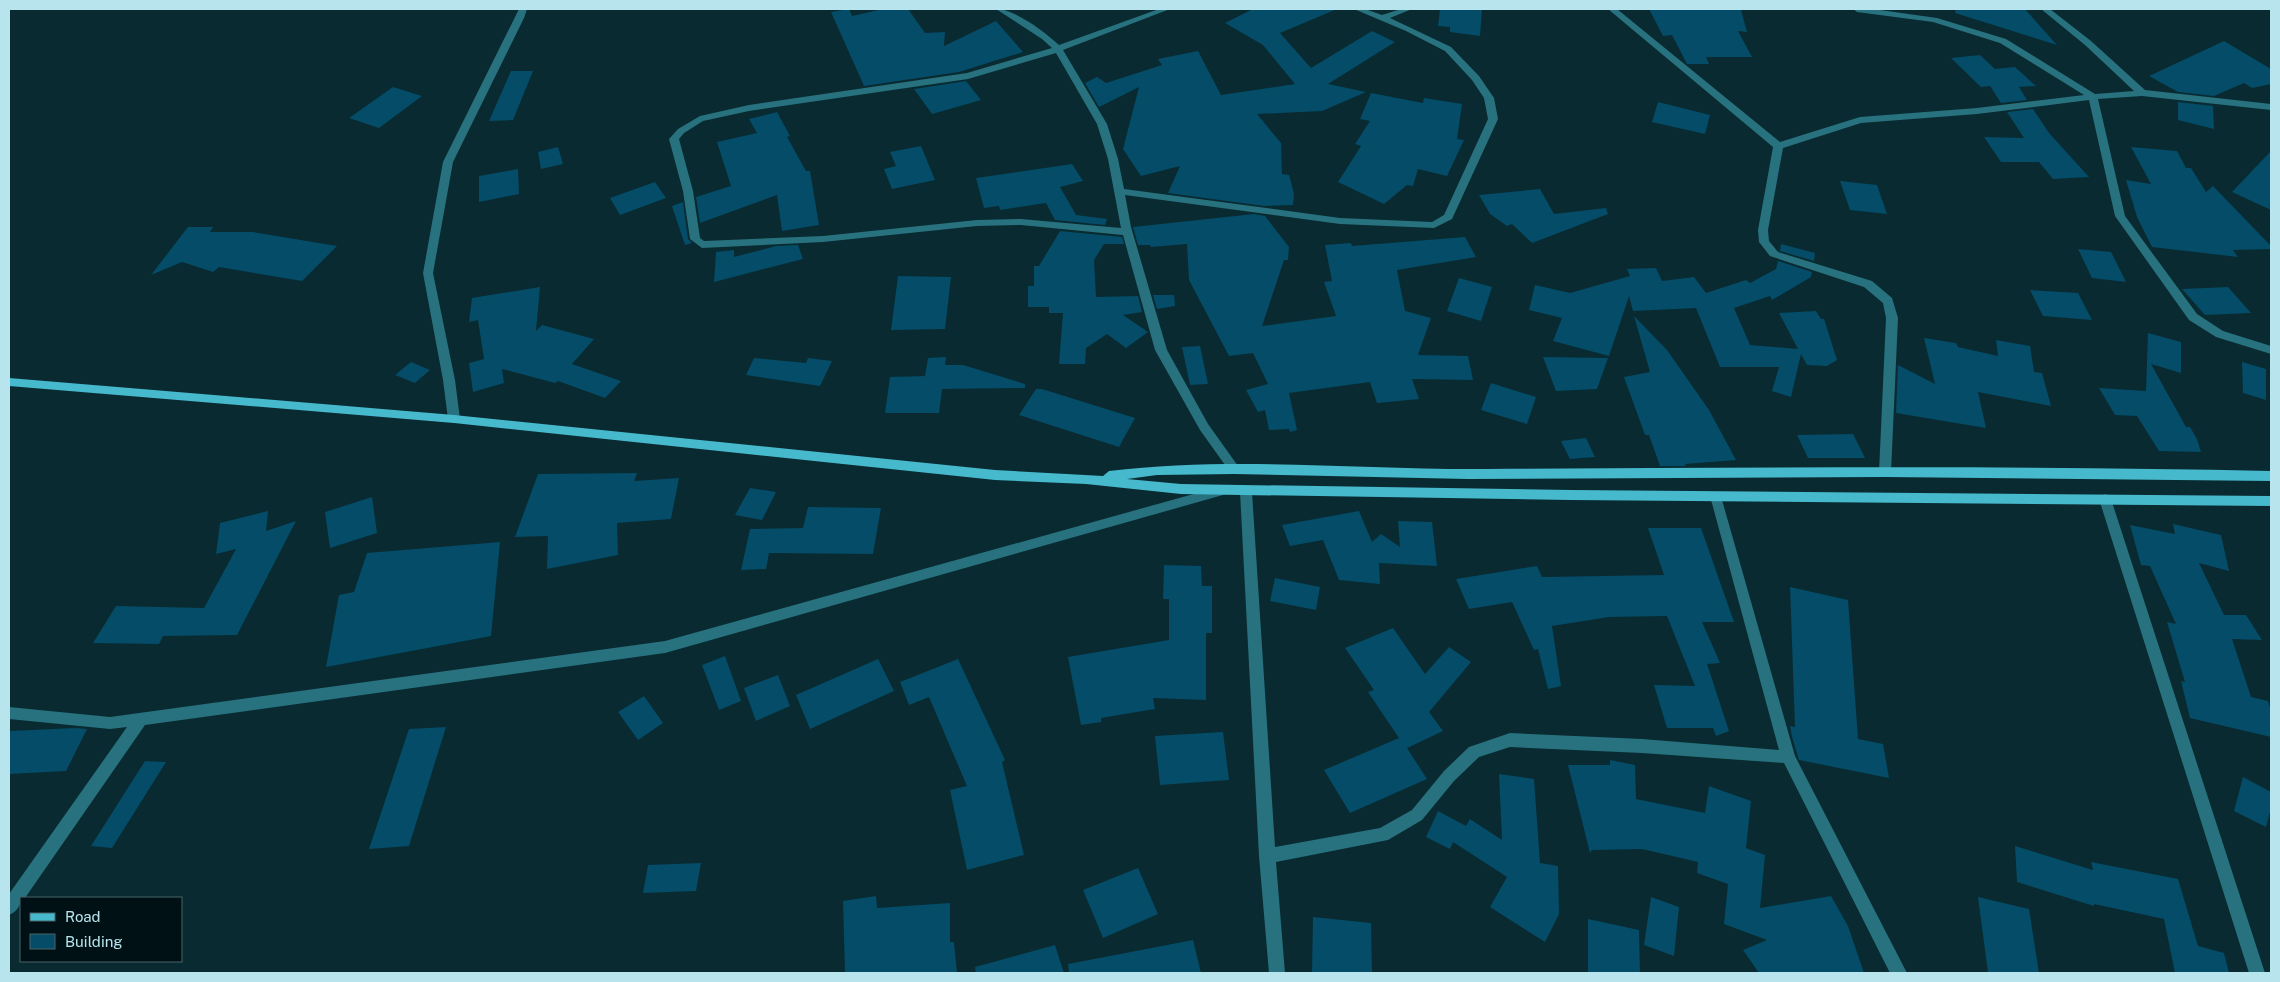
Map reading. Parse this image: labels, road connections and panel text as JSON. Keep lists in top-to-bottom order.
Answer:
{
  "legend": ["Road", "Building"]
}
